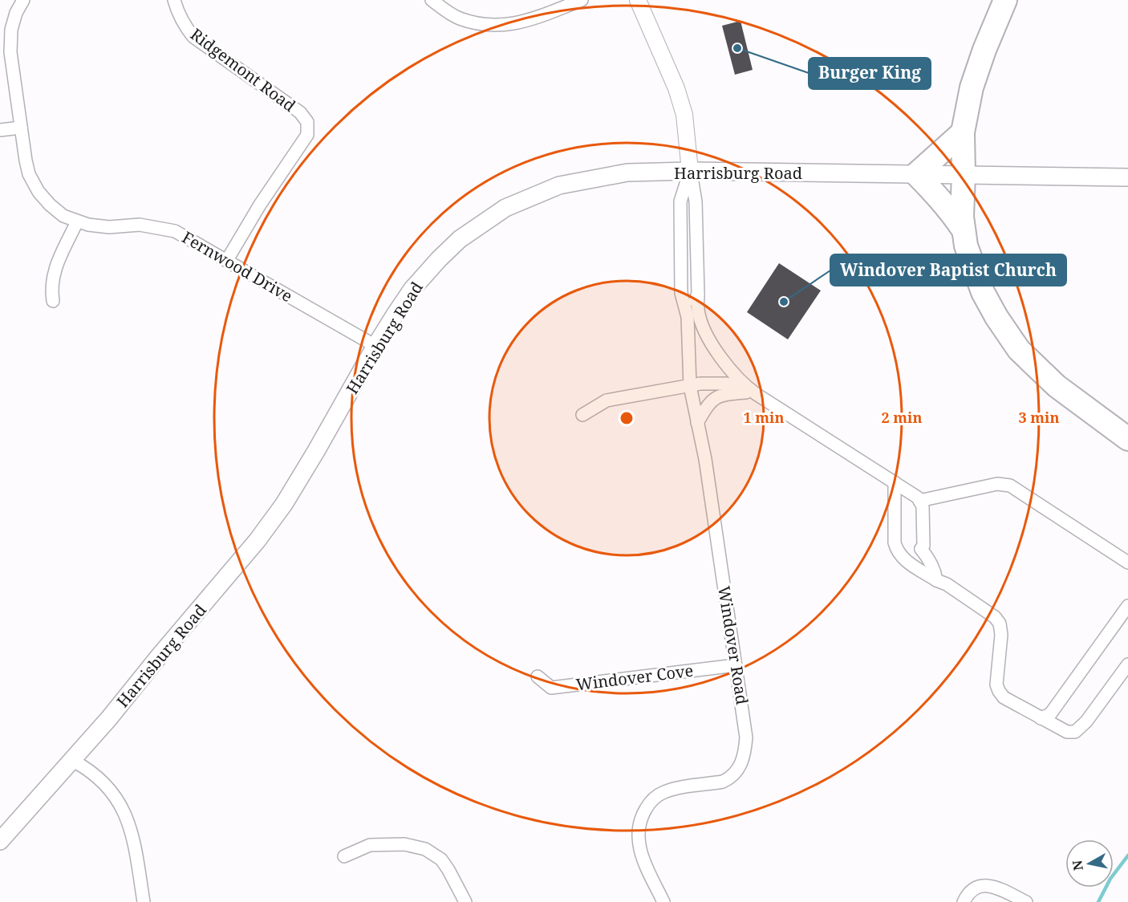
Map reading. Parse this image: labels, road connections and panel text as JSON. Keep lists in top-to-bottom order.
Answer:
{
  "streets": {
    "main road": ["Harrisburg Road"],
    "street": [
      "Ridgemont Road",
      "Fernwood Drive",
      "Windover Road",
      "Windover Cove"
    ]
  },
  "crossings": [
    ["Ridgemont Road", "Fernwood Drive"],
    ["Harrisburg Road", "Fernwood Drive"],
    ["Harrisburg Road", "Windover Road"],
    ["Windover Road", "Windover Cove"]
  ],
  "places": ["Burger King", "Windover Baptist Church"],
  "north": "left",
  "rings": ["1 min", "2 min", "3 min"]
}
